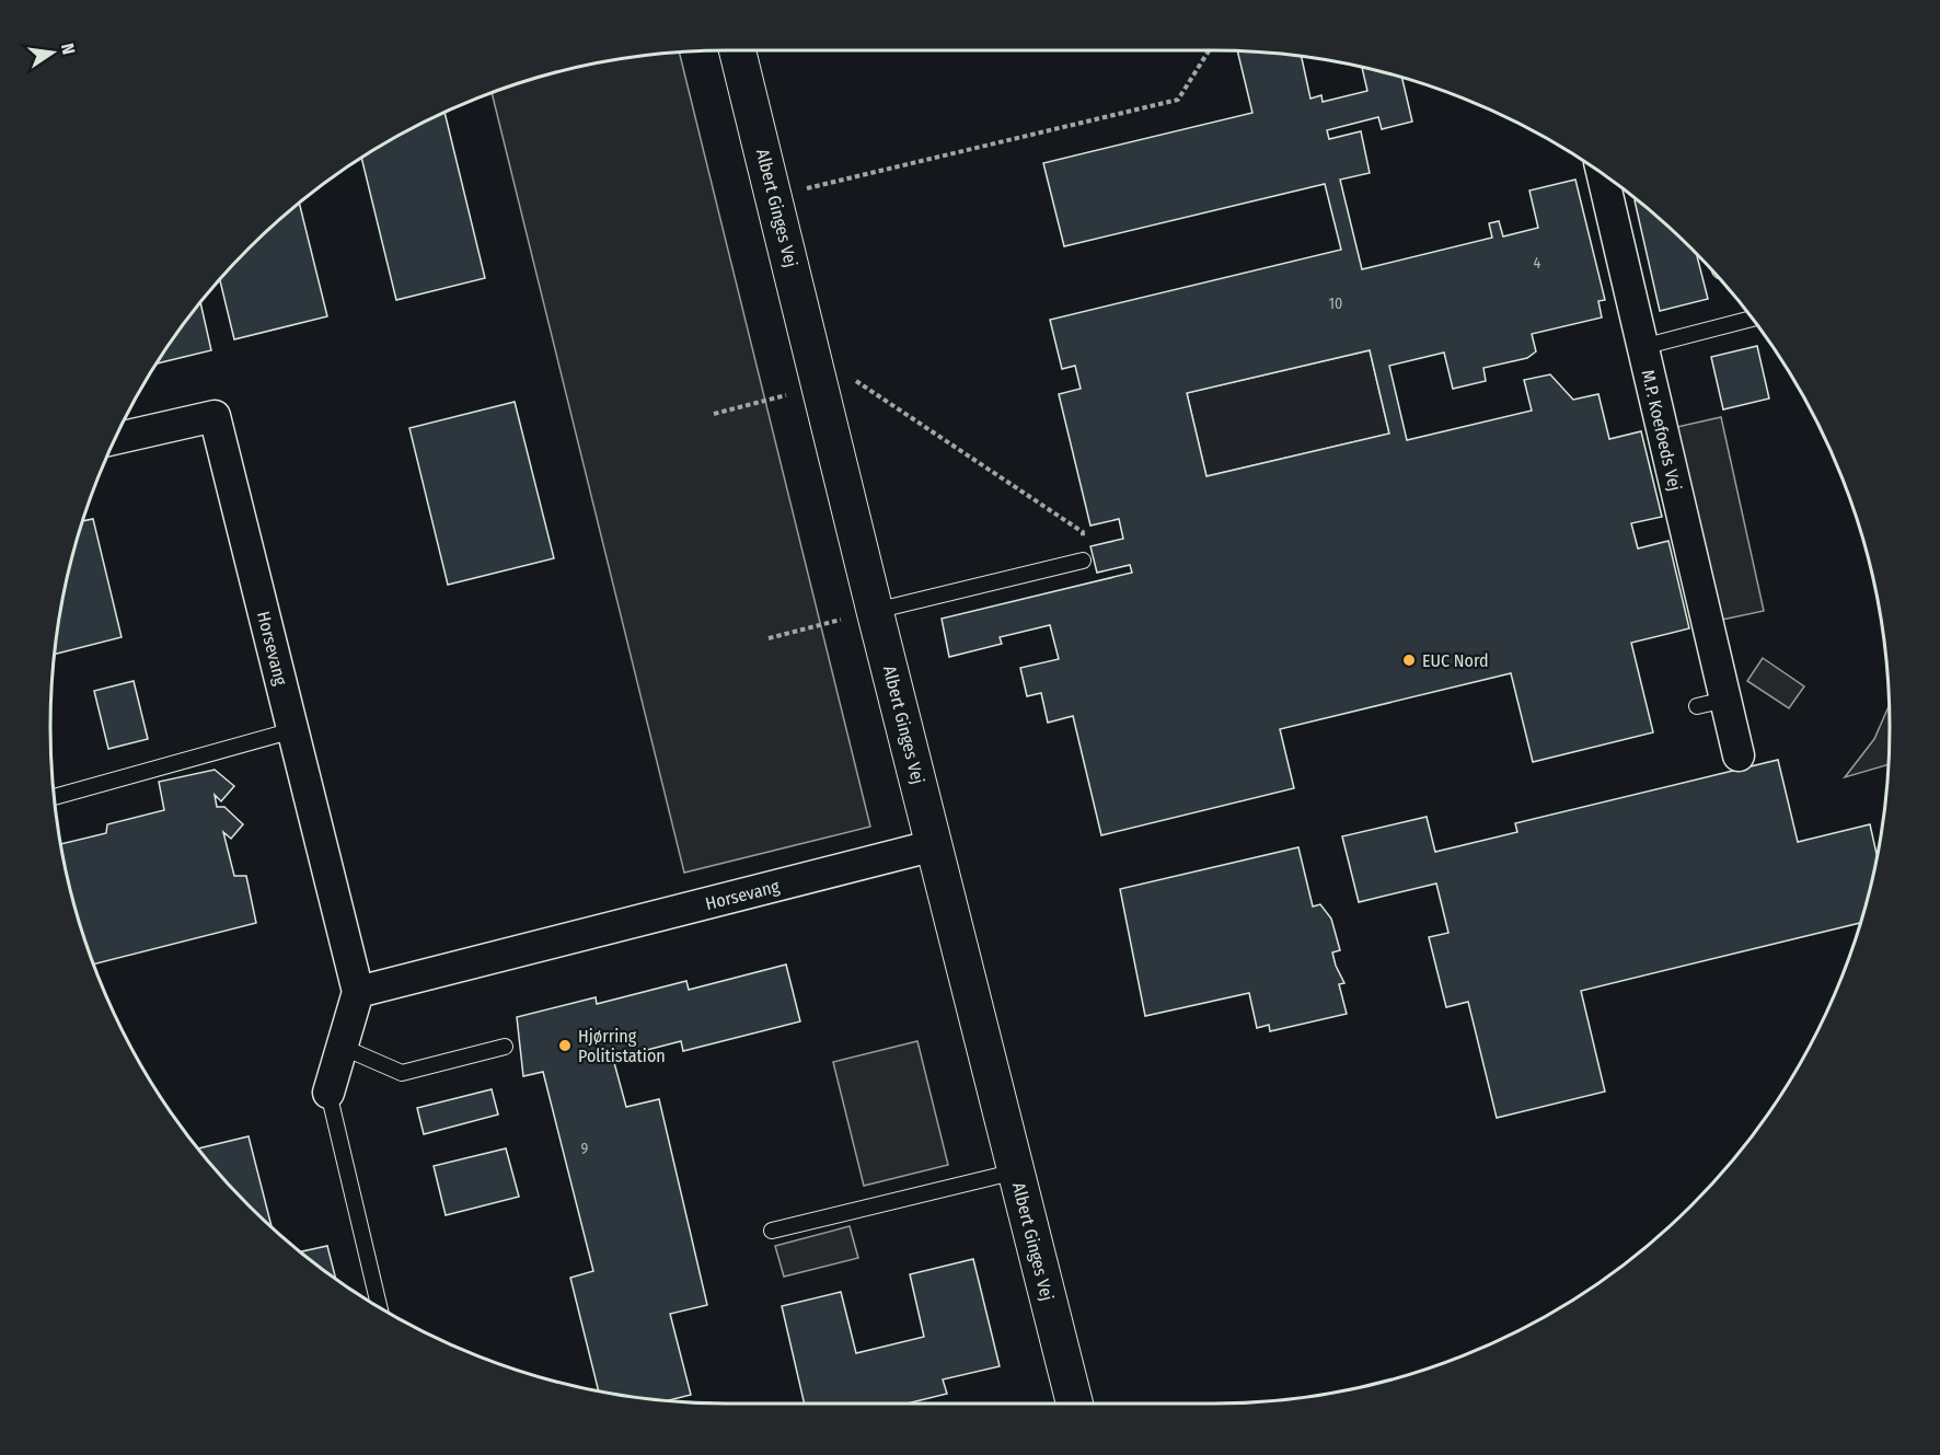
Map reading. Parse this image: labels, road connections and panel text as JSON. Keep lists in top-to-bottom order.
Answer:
{
  "streets": {
    "street": ["Albert Ginges Vej", "M.P. Koefoeds Vej", "Horsevang"]
  },
  "crossings": [
    ["Albert Ginges Vej", "Horsevang"]
  ],
  "places": ["EUC Nord", "Hjørring Politistation"],
  "house_numbers": ["4", "10", "9"],
  "north": "right"
}
